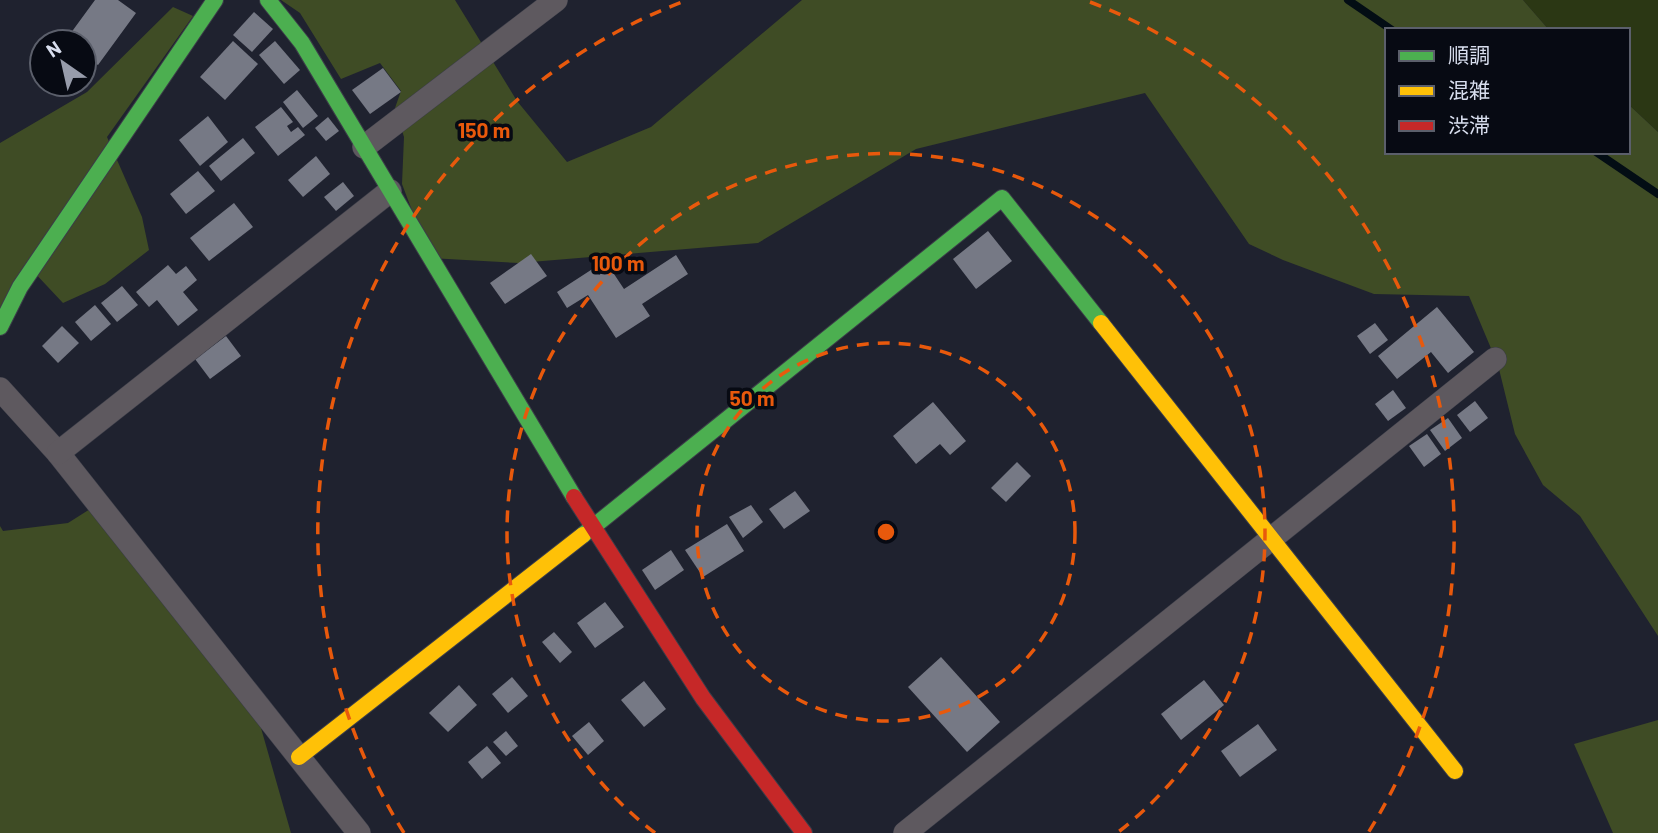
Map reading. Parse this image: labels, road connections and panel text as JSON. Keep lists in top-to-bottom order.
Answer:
{
  "legend": ["順調", "混雑", "渋滞"],
  "north": "top left",
  "rings": ["150 m", "100 m", "50 m"]
}
